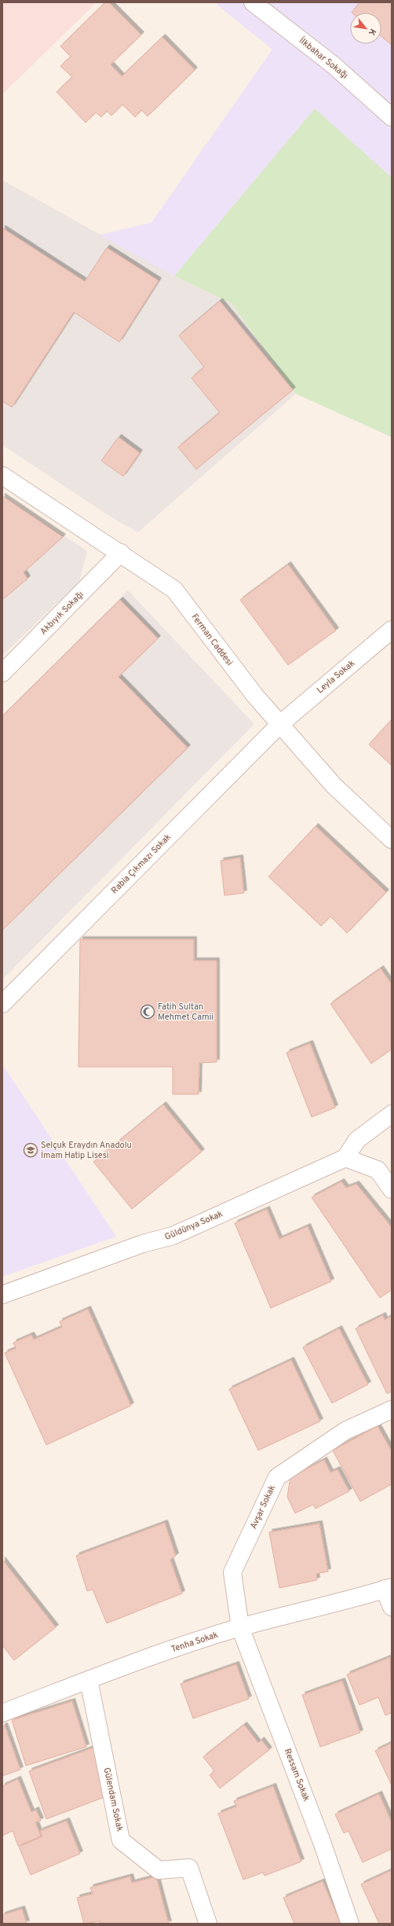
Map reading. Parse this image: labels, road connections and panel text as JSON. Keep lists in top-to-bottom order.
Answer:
{
  "streets": {
    "street": [
      "İlkbahar Sokağı",
      "Akbıyık Sokağı",
      "Ferman Caddesi",
      "Leyla Sokak",
      "Rabia Çıkmazı Sokak",
      "Güldünya Sokak",
      "Avşar Sokak",
      "Tenha Sokak",
      "Ressam Sokak",
      "Gülendam Sokak"
    ]
  },
  "crossings": [
    ["Akbıyık Sokağı", "Ferman Caddesi"],
    ["Ferman Caddesi", "Leyla Sokak"],
    ["Ferman Caddesi", "Rabia Çıkmazı Sokak"],
    ["Leyla Sokak", "Rabia Çıkmazı Sokak"],
    ["Avşar Sokak", "Tenha Sokak"],
    ["Avşar Sokak", "Ressam Sokak"],
    ["Tenha Sokak", "Ressam Sokak"],
    ["Tenha Sokak", "Gülendam Sokak"]
  ],
  "places": {
    "mosque": ["Fatih Sultan Mehmet Camii"],
    "school or university": ["Selçuk Eraydın Anadolu İmam Hatip Lisesi"]
  },
  "north": "bottom right"
}
